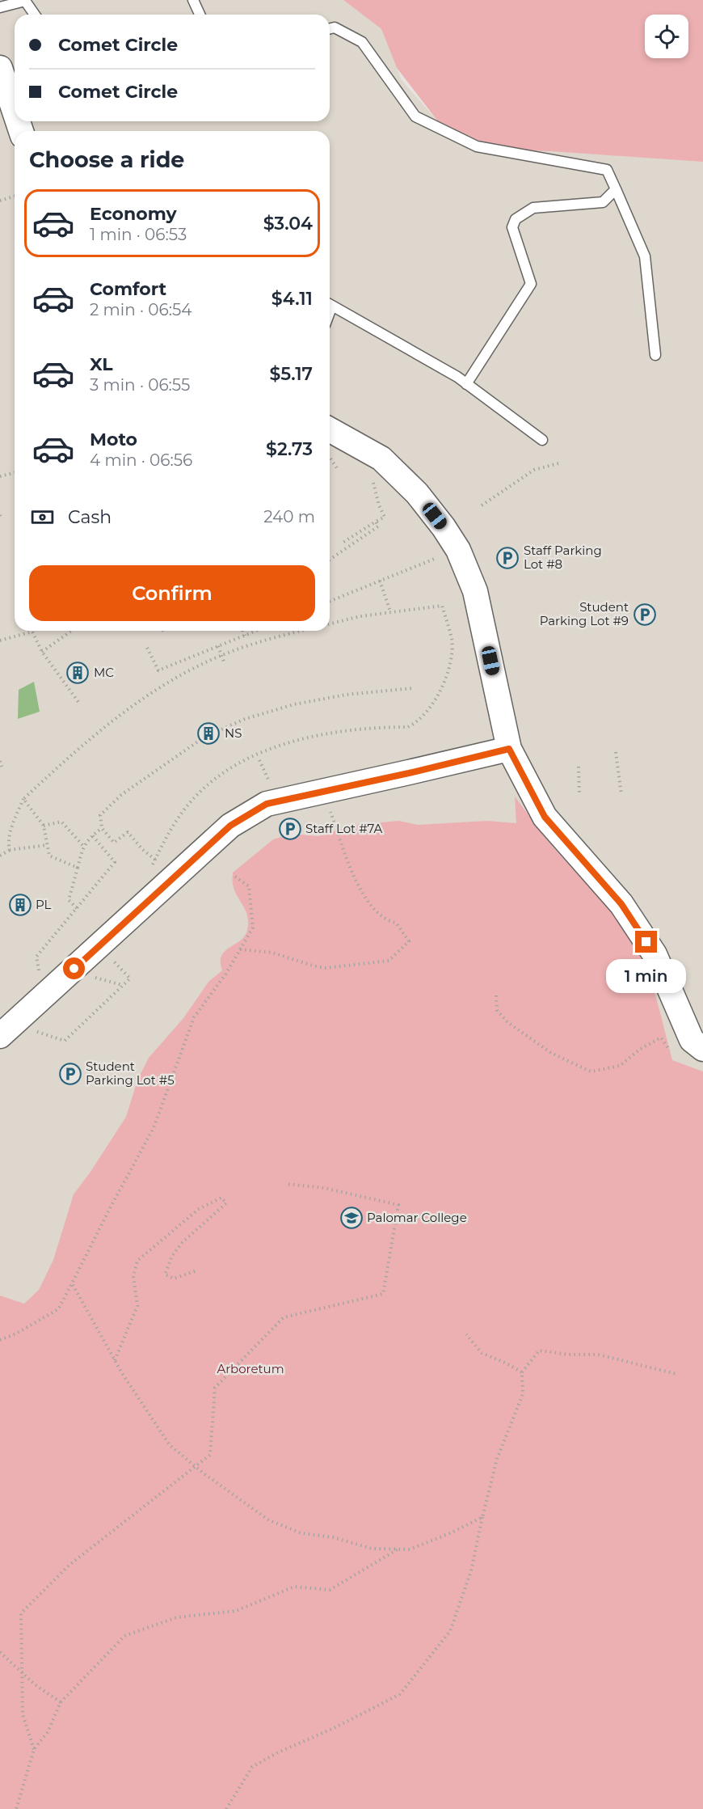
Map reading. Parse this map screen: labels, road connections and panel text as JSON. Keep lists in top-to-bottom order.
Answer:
{
  "parks": ["Arboretum"],
  "places": {
    "parking": [
      "Staff Parking Lot #8",
      "Student Parking Lot #9",
      "Staff Lot #7A",
      "Student Parking Lot #5"
    ],
    "building": ["MC", "NS", "PL"],
    "school or university": ["Palomar College"]
  },
  "page": {
    "banner": ["Comet Circle", "Comet Circle"],
    "heading": "Choose a ride",
    "list": [
      {
        "name": "Economy",
        "note": "1 min · 06:53",
        "value": "$3.04"
      },
      {
        "name": "Comfort",
        "note": "2 min · 06:54",
        "value": "$4.11"
      },
      {
        "name": "XL",
        "note": "3 min · 06:55",
        "value": "$5.17"
      },
      {
        "name": "Moto",
        "note": "4 min · 06:56",
        "value": "$2.73"
      }
    ],
    "pay": ["Cash", "240 m"],
    "buttons": "Confirm",
    "bubble": "1 min"
  }
}
